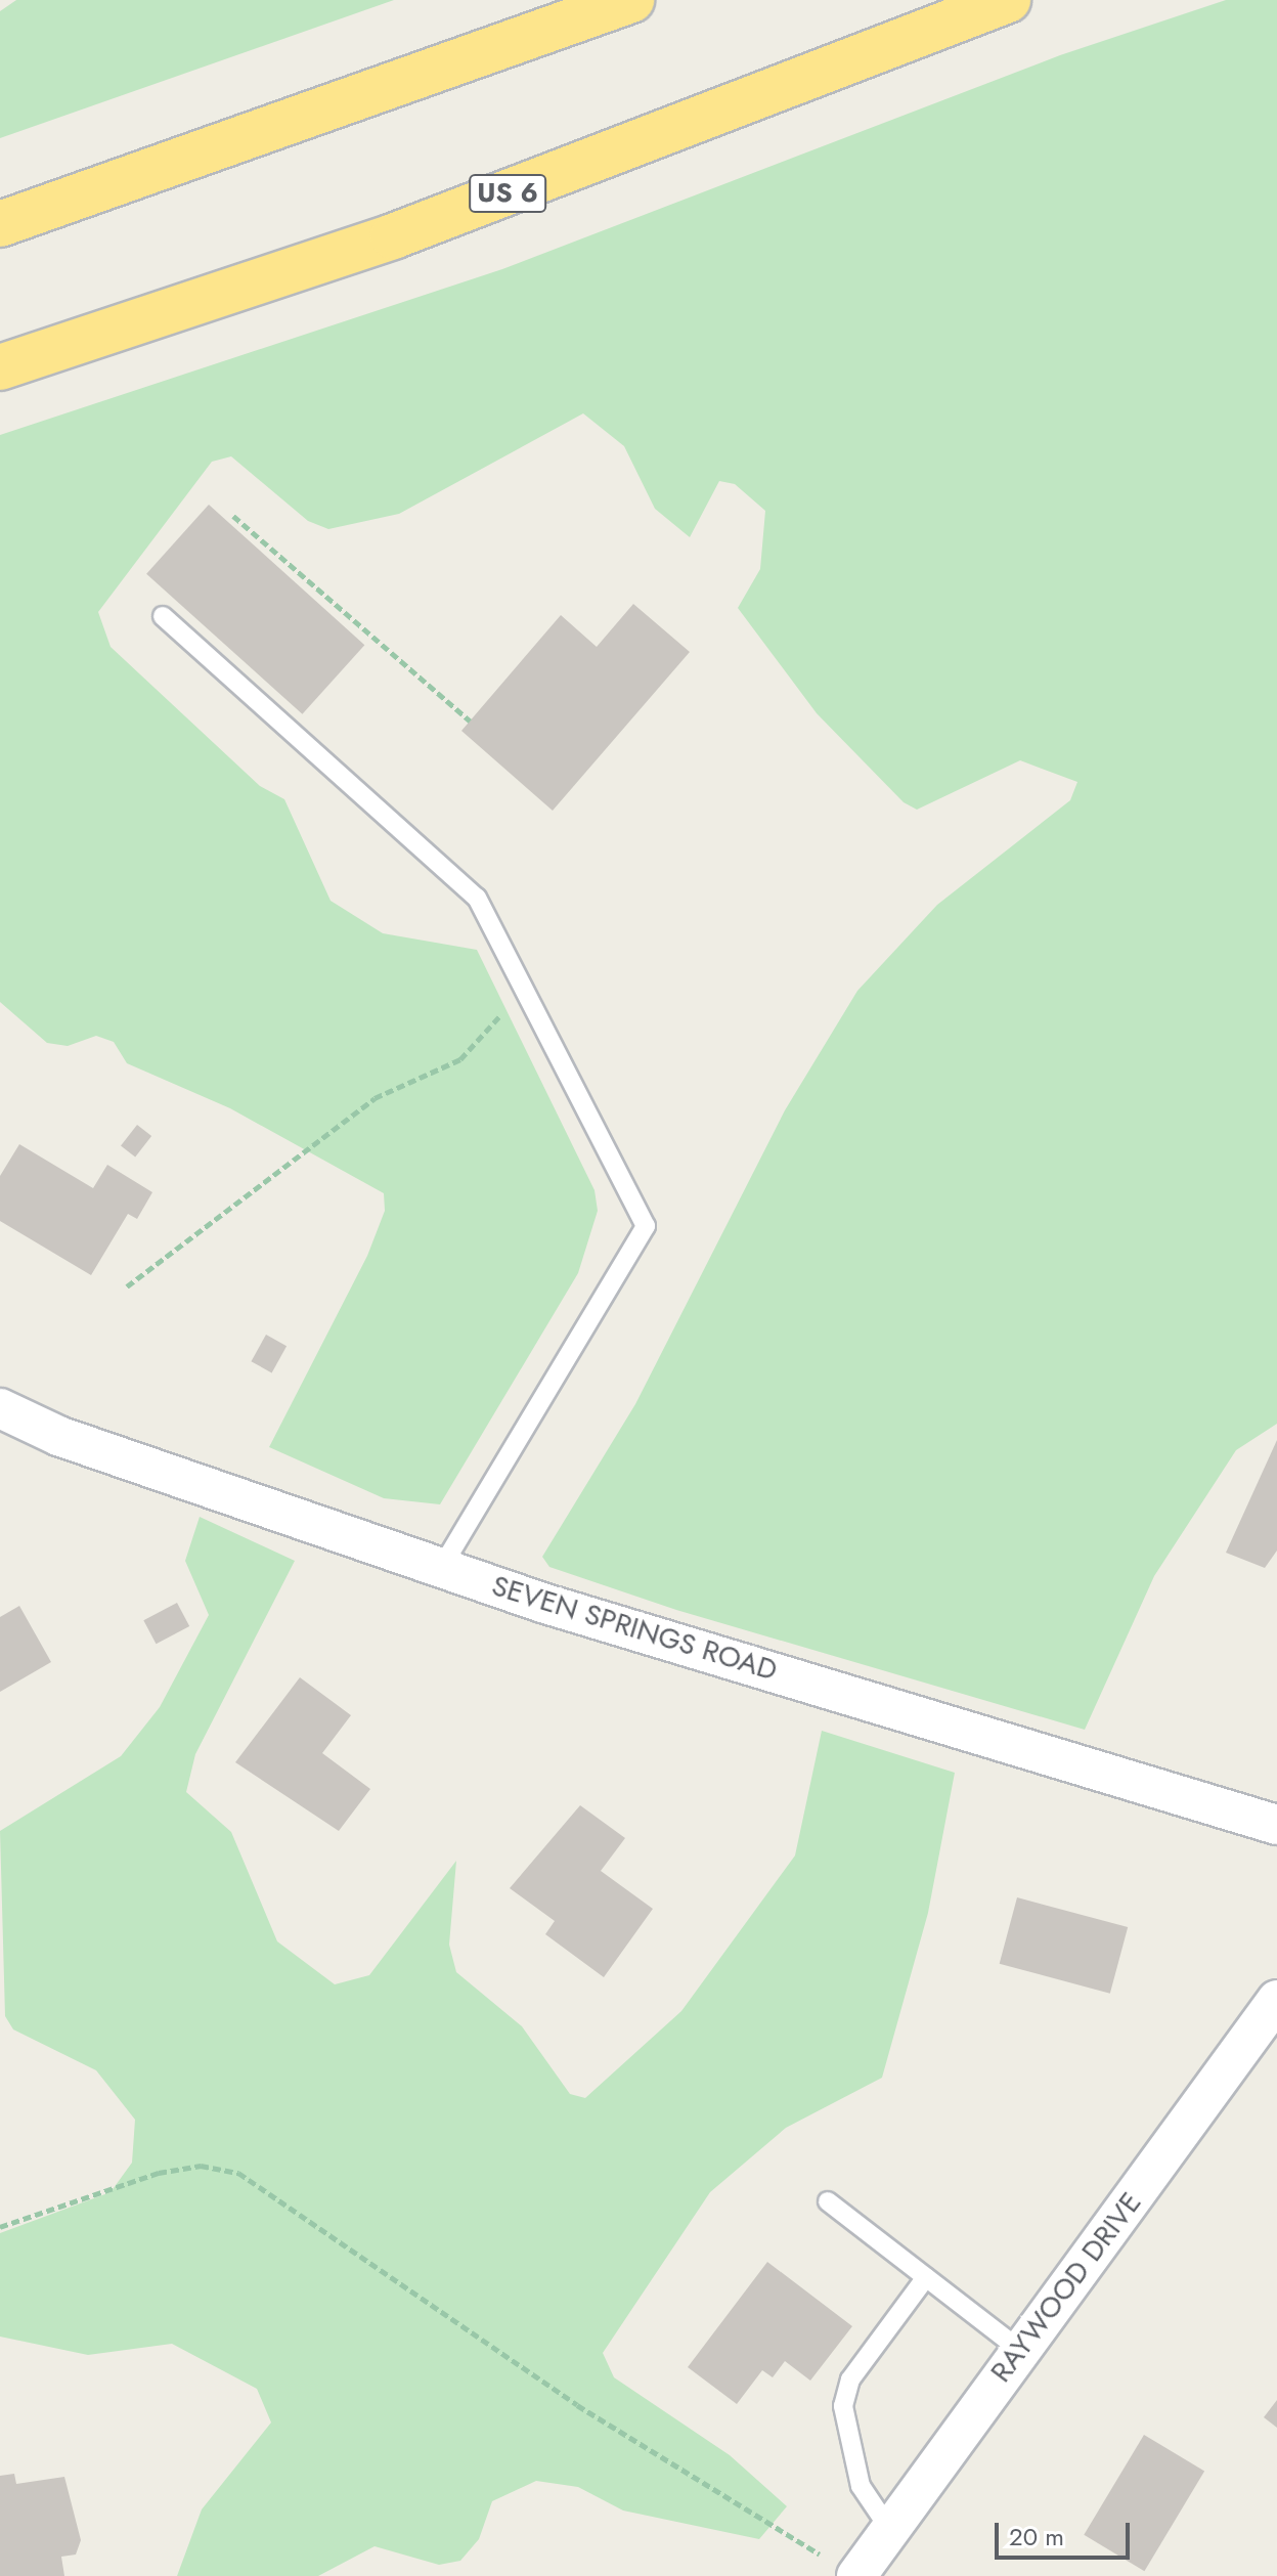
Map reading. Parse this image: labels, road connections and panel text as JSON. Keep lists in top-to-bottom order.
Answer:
{
  "streets": {
    "highway": ["US 6"],
    "street": ["SEVEN SPRINGS ROAD", "RAYWOOD DRIVE"]
  },
  "scale_bar": "20 m"
}
